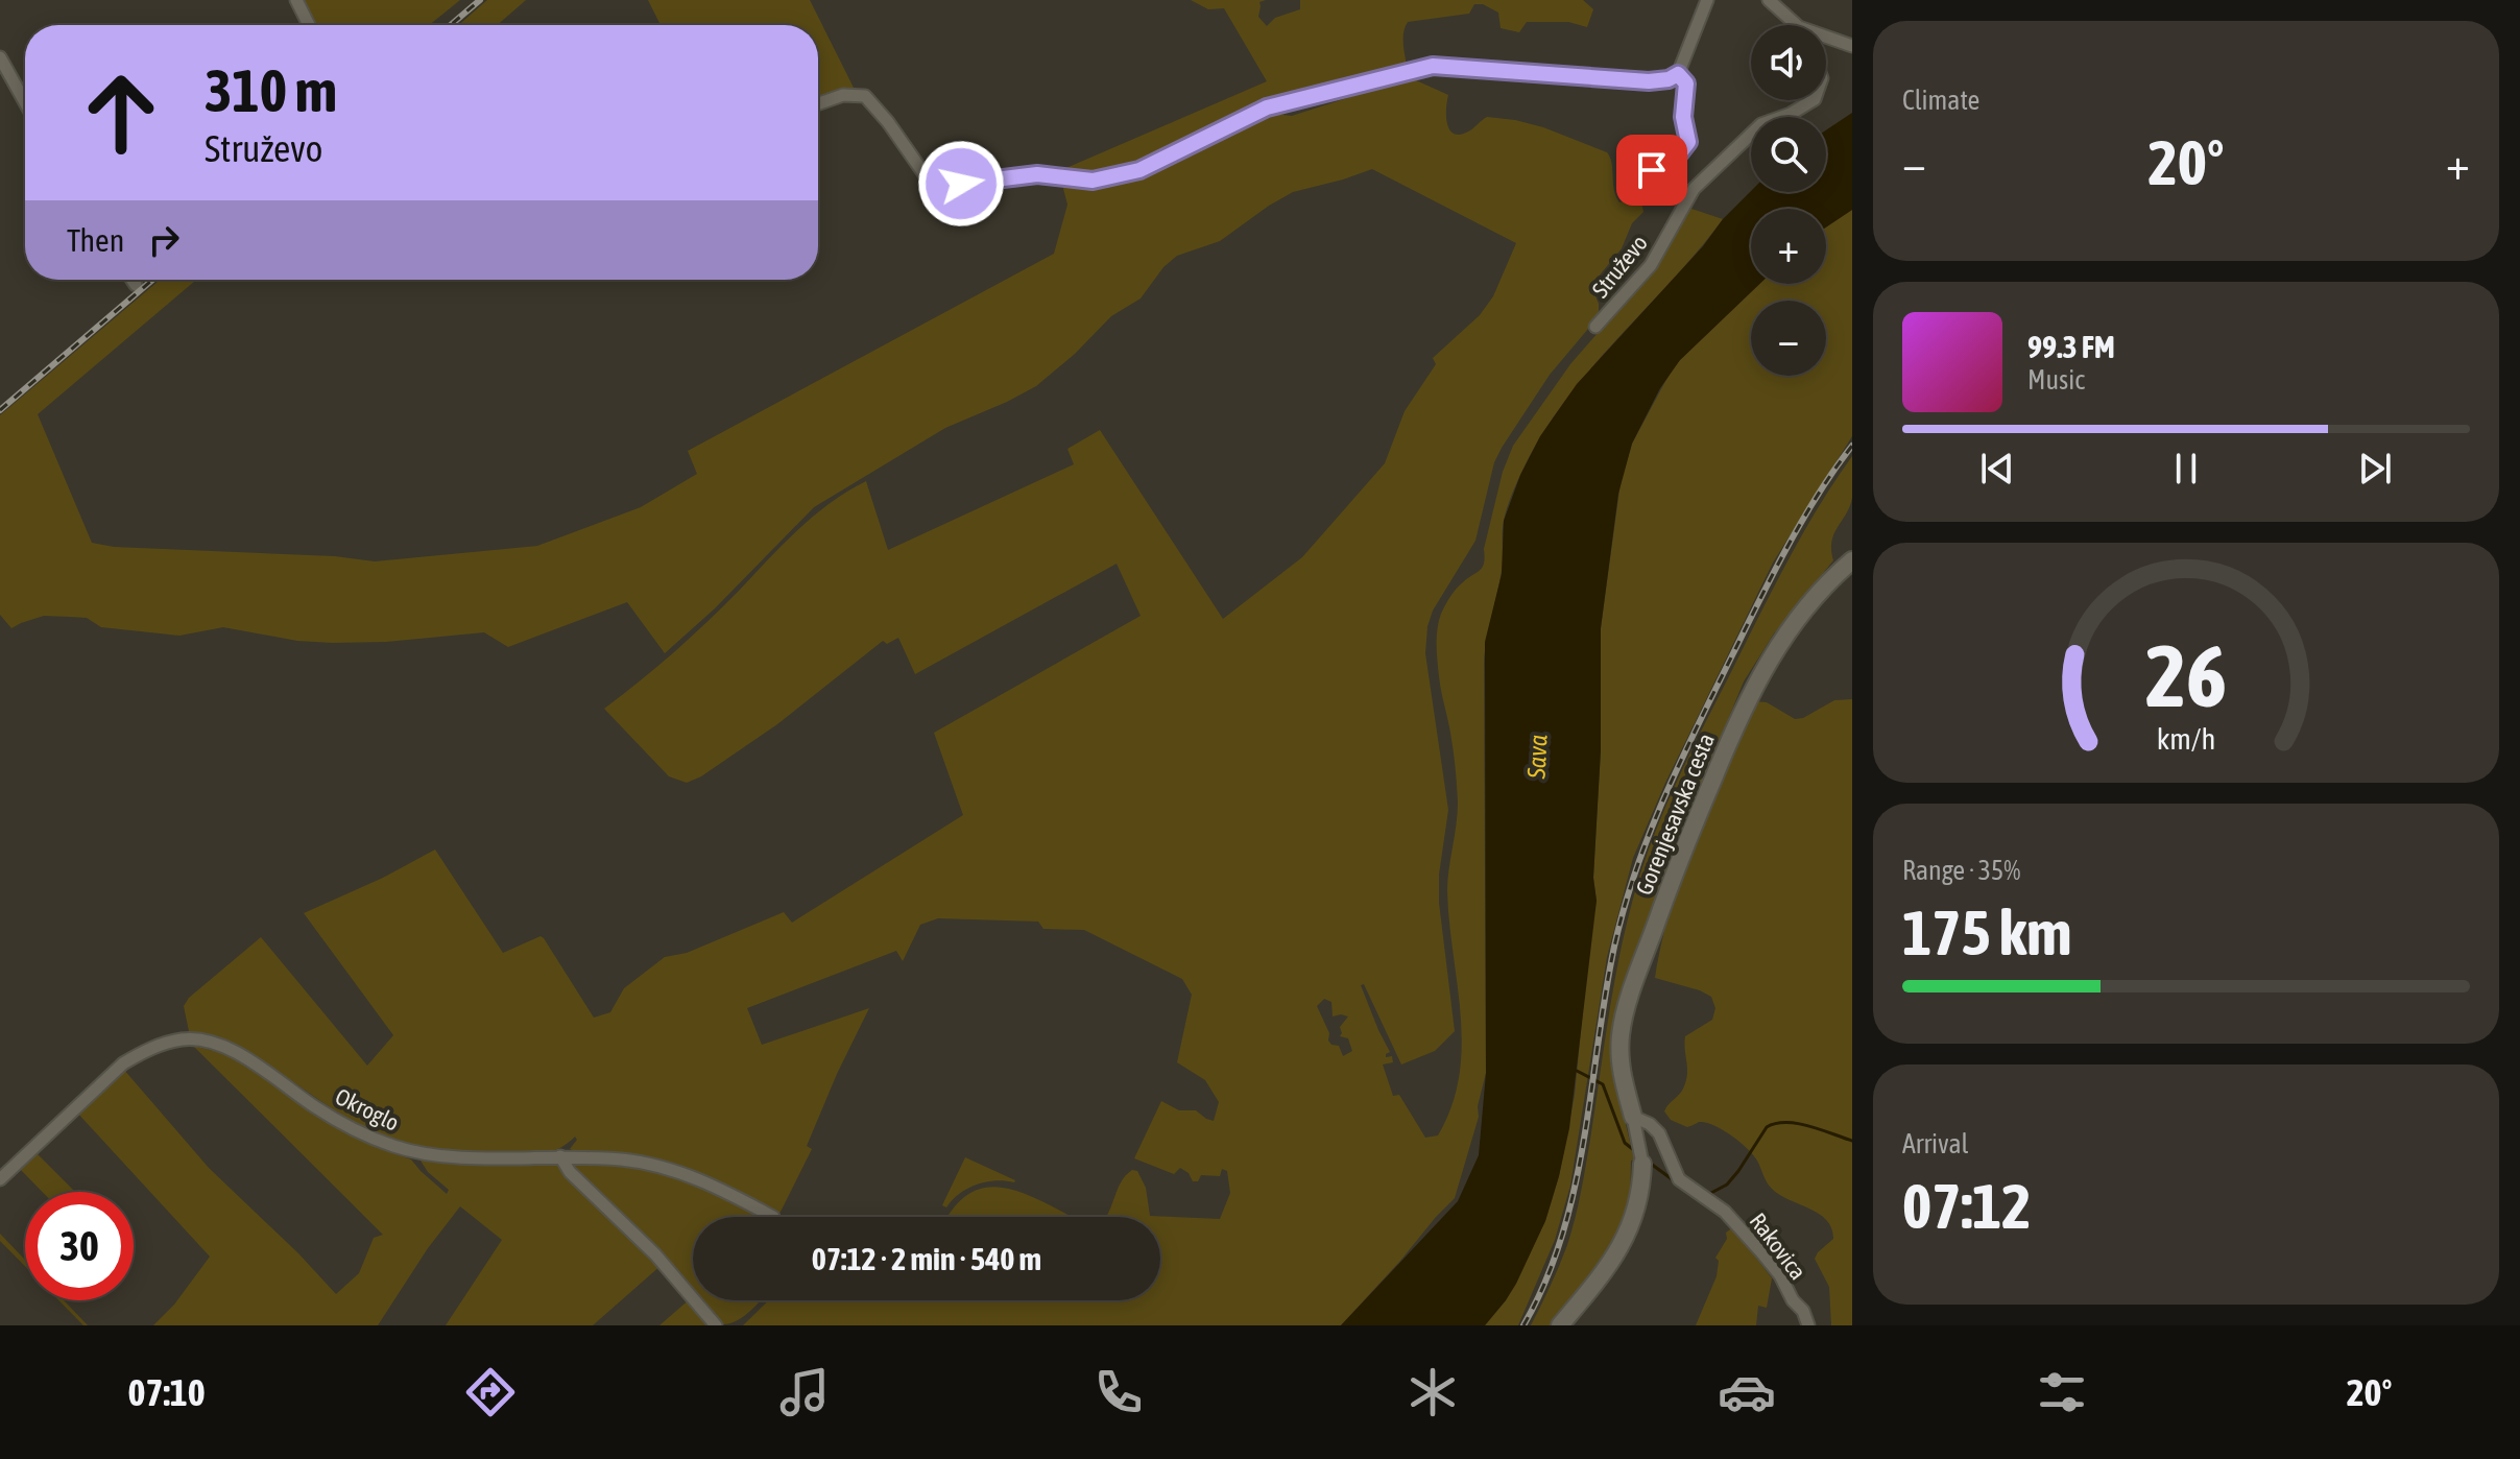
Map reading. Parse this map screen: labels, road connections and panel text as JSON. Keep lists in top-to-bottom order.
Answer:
{
  "streets": {
    "street": [
      "Struževo",
      "Gorenjesavska cesta",
      "Okroglo",
      "Rakovica"
    ]
  },
  "crossings": [
    ["Gorenjesavska cesta", "Rakovica"]
  ],
  "water": ["Sava"],
  "page": {
    "tile": [
      "Climate",
      ["Range · 35%", "175 km"],
      ["Arrival", "07:12"]
    ],
    "map_buttons": ["+", "−"],
    "turn": ["310 m", "Struževo"],
    "heat": ["−", "20°", "+"],
    "then": "Then",
    "song": ["99.3 FM", "Music"],
    "limit": "30",
    "trip": "07:12 · 2 min · 540 m",
    "tabs": ["07:10", "20°"],
    "gauge": ["26", "km/h"]
  }
}
